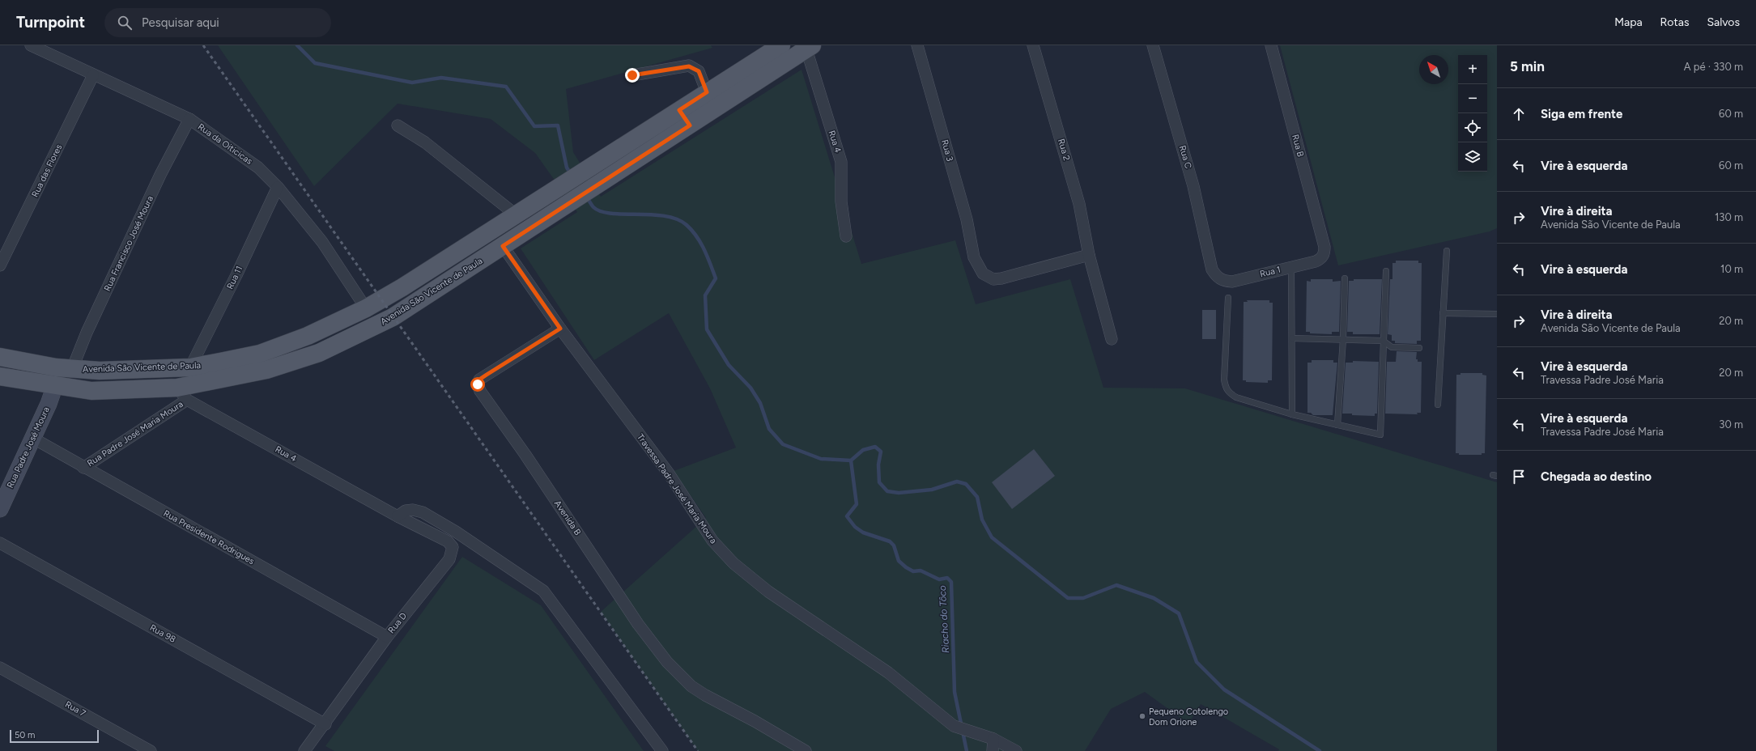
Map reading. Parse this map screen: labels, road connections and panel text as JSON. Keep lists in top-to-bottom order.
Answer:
{
  "streets": {
    "main road": ["Avenida São Vicente de Paula"],
    "street": [
      "Rua 4",
      "Rua da Oiticicas",
      "Rua B",
      "Rua 2",
      "Rua 3",
      "Rua C",
      "Rua das Flores",
      "Rua Francisco José Moura",
      "Rua 1",
      "Rua 11",
      "Rua Padre José Maria Moura",
      "Rua Padre José Moura",
      "Travessa Padre José Maria Moura",
      "Avenida B",
      "Rua Presidente Rodrigues",
      "Rua D",
      "Rua 98",
      "Rua 7"
    ]
  },
  "crossings": [
    ["Rua 4", "Avenida São Vicente de Paula"],
    ["Rua 4", "Rua Padre José Maria Moura"],
    ["Rua 4", "Rua D"],
    ["Rua da Oiticicas", "Rua das Flores"],
    ["Rua da Oiticicas", "Rua Francisco José Moura"],
    ["Rua da Oiticicas", "Rua 11"],
    ["Rua da Oiticicas", "Avenida São Vicente de Paula"],
    ["Rua B", "Rua 1"],
    ["Rua 2", "Rua 3"],
    ["Rua C", "Rua 1"],
    ["Rua Francisco José Moura", "Avenida São Vicente de Paula"],
    ["Rua 11", "Avenida São Vicente de Paula"],
    ["Avenida São Vicente de Paula", "Rua Padre José Maria Moura"],
    ["Avenida São Vicente de Paula", "Rua Padre José Moura"],
    ["Avenida São Vicente de Paula", "Travessa Padre José Maria Moura"],
    ["Rua Padre José Maria Moura", "Rua Presidente Rodrigues"],
    ["Rua Padre José Moura", "Rua Presidente Rodrigues"],
    ["Travessa Padre José Maria Moura", "Avenida B"],
    ["Rua Presidente Rodrigues", "Rua D"],
    ["Rua D", "Rua 98"]
  ],
  "water": ["Riacho do Tôco"],
  "places": ["Pequeno Cotolengo Dom Orione"],
  "scale_bar": "50 m",
  "north": "top left",
  "page": {
    "header": "Turnpoint",
    "search": "Pesquisar aqui",
    "nav": ["Mapa", "Rotas", "Salvos"],
    "heading": ["5 min", "A pé · 330 m"],
    "map_buttons": ["+", "−"],
    "list": [
      ["Siga em frente", "60 m"],
      ["Vire à esquerda", "60 m"],
      ["Vire à direita", "Avenida São Vicente de Paula", "130 m"],
      ["Vire à esquerda", "10 m"],
      ["Vire à direita", "Avenida São Vicente de Paula", "20 m"],
      ["Vire à esquerda", "Travessa Padre José Maria", "20 m"],
      ["Vire à esquerda", "Travessa Padre José Maria", "30 m"],
      "Chegada ao destino"
    ],
    "scale": "50 m"
  }
}
